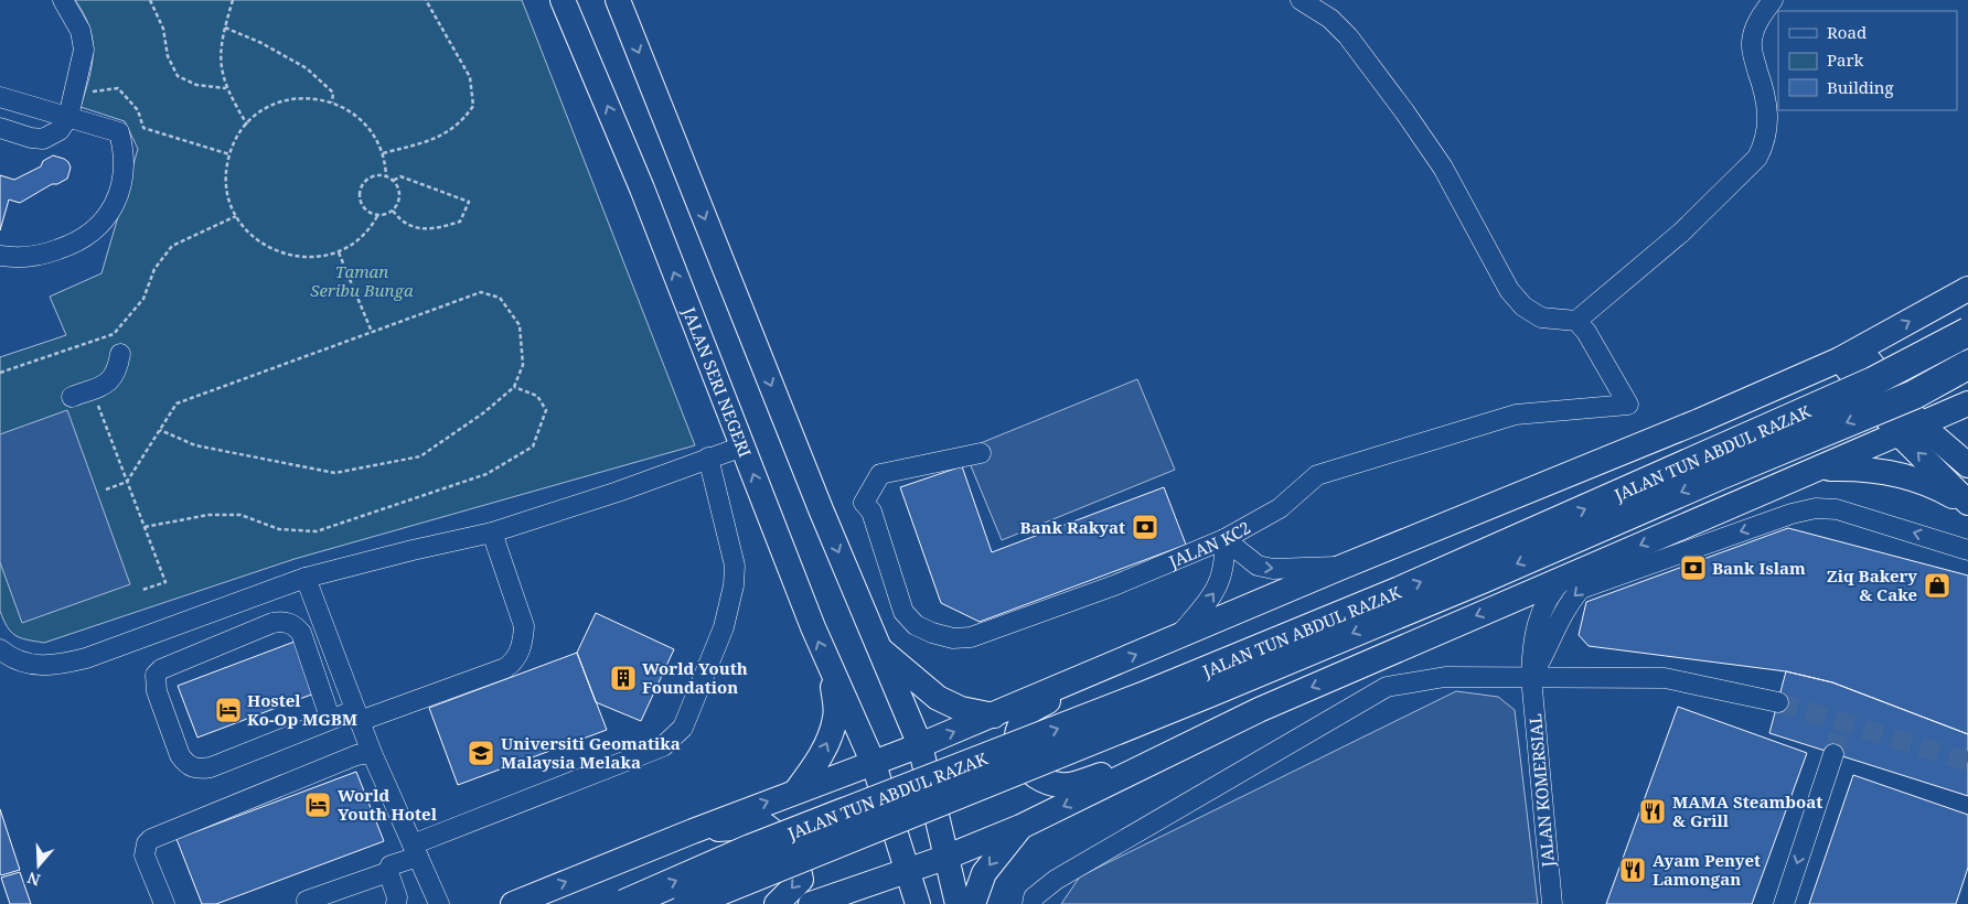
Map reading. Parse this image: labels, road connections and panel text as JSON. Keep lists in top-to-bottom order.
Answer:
{
  "streets": {
    "highway": ["JALAN TUN ABDUL RAZAK"],
    "main road": ["JALAN SERI NEGERI"],
    "street": ["JALAN KC2", "JALAN KOMERSIAL"]
  },
  "parks": ["Taman Seribu Bunga"],
  "places": {
    "bank": ["Bank Rakyat", "Bank Islam"],
    "shop": ["Ziq Bakery & Cake"],
    "building": ["World Youth Foundation"],
    "hotel": ["Hostel Ko-Op MGBM", "World Youth Hotel"],
    "school or university": ["Universiti Geomatika Malaysia Melaka"],
    "restaurant": ["MAMA Steamboat & Grill", "Ayam Penyet Lamongan"]
  },
  "legend": ["Road", "Park", "Building"],
  "north": "bottom"
}
